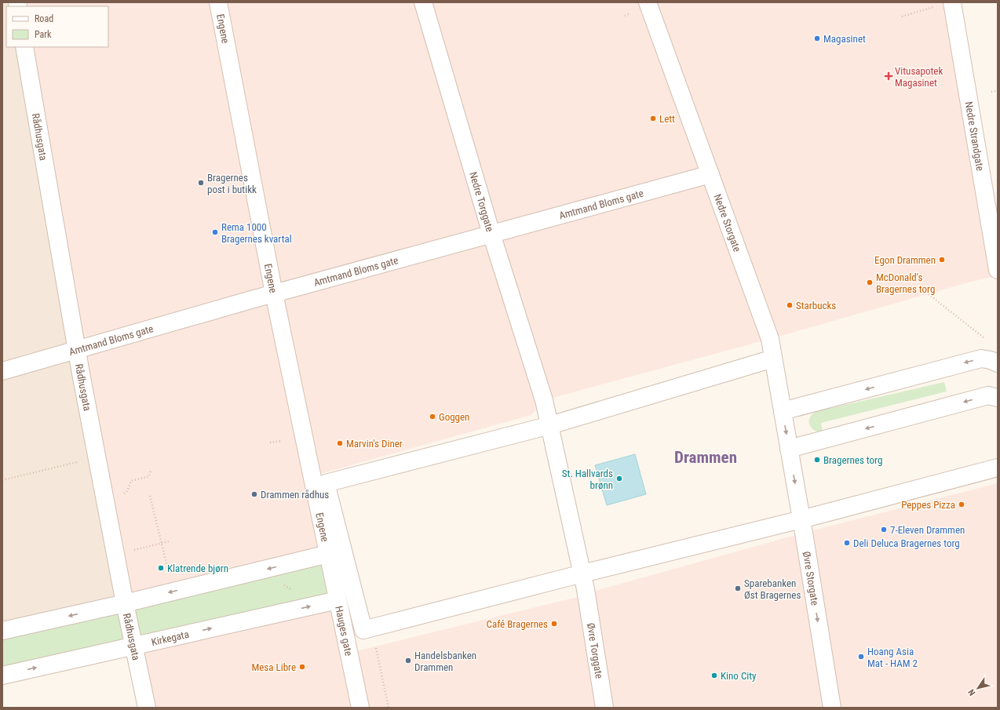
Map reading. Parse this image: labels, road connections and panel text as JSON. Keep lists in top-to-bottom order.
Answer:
{
  "streets": {
    "street": [
      "Engene",
      "Nedre Strandgate",
      "Rådhusgata",
      "Nedre Torggate",
      "Amtmand Bloms gate",
      "Nedre Storgate",
      "Øvre Storgate",
      "Hauges gate",
      "Kirkegata",
      "Øvre Torggate"
    ]
  },
  "crossings": [
    ["Engene", "Amtmand Bloms gate"],
    ["Engene", "Hauges gate"],
    ["Rådhusgata", "Amtmand Bloms gate"],
    ["Rådhusgata", "Kirkegata"],
    ["Nedre Torggate", "Amtmand Bloms gate"],
    ["Nedre Torggate", "Øvre Torggate"],
    ["Amtmand Bloms gate", "Nedre Storgate"],
    ["Nedre Storgate", "Øvre Storgate"],
    ["Hauges gate", "Kirkegata"]
  ],
  "one_way": ["Øvre Storgate"],
  "districts": ["Drammen"],
  "places": {
    "other": [
      "Magasinet",
      "Lett",
      "Bragernes post i butikk",
      "Rema 1000 Bragernes kvartal",
      "Egon Drammen",
      "McDonald's Bragernes torg",
      "Starbucks",
      "Goggen",
      "Marvin's Diner",
      "Bragernes torg",
      "St. Hallvards brønn",
      "Drammen rådhus",
      "Peppes Pizza",
      "7-Eleven Drammen",
      "Deli Deluca Bragernes torg",
      "Klatrende bjørn",
      "Sparebanken Øst Bragernes",
      "Café Bragernes",
      "Hoang Asia Mat - HAM 2",
      "Handelsbanken Drammen",
      "Mesa Libre",
      "Kino City"
    ],
    "health": ["Vitusapotek Magasinet"]
  },
  "legend": ["Road", "Park"],
  "north": "bottom left"
}
